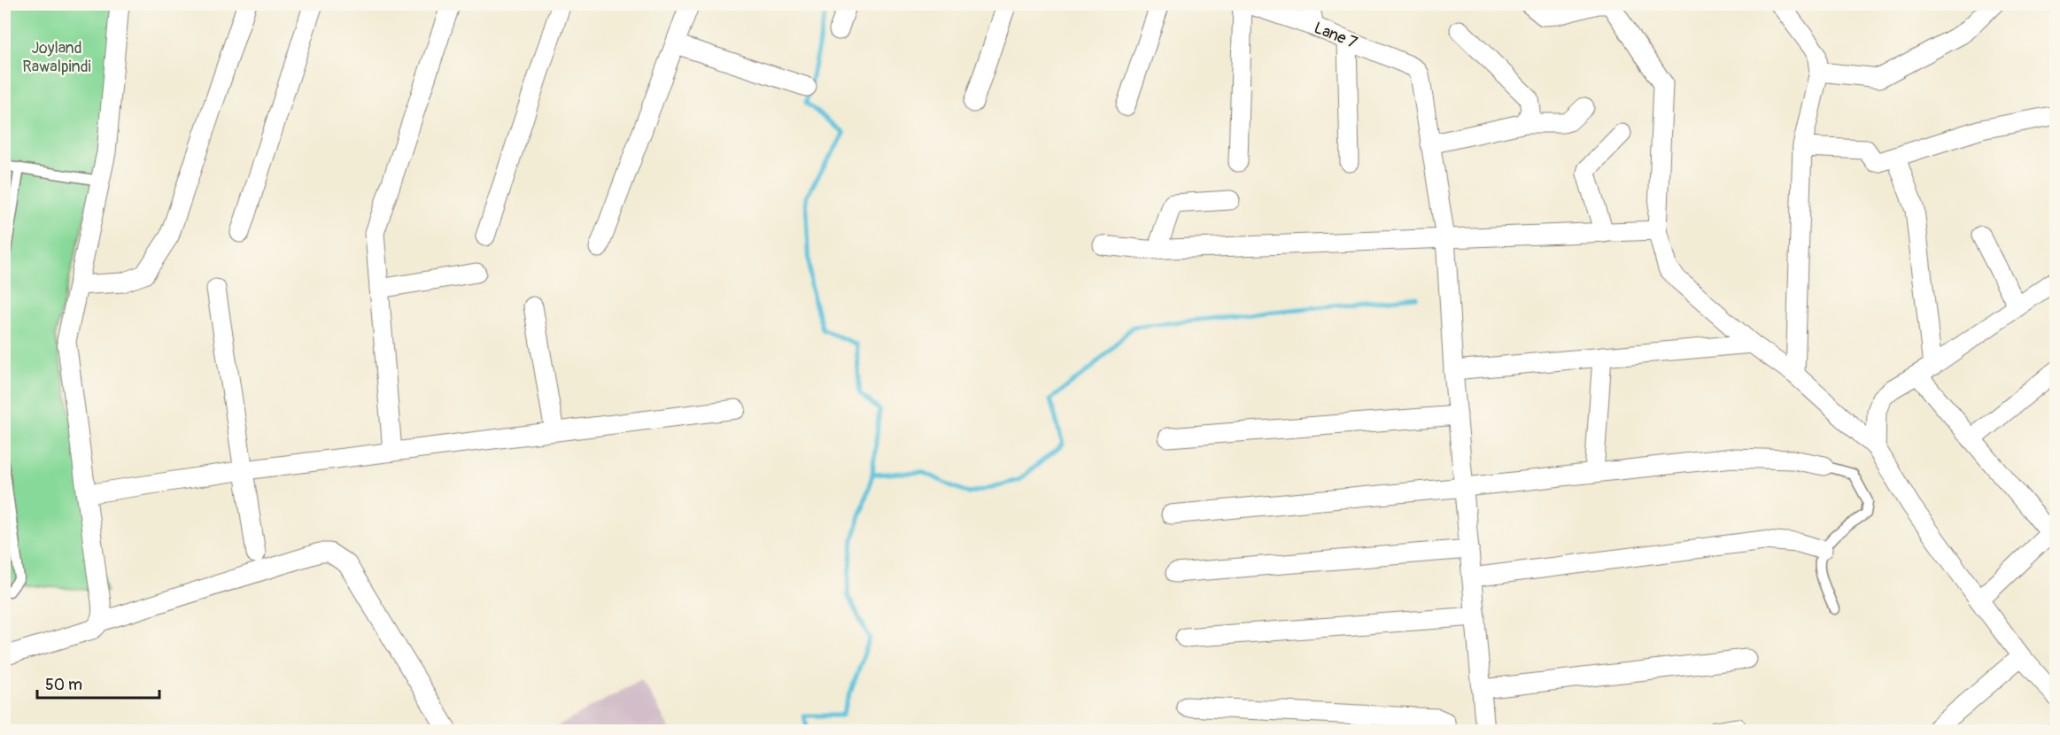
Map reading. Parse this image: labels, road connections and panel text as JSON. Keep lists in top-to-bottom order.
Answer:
{
  "streets": {
    "street": ["Lane 7"]
  },
  "parks": ["Joyland Rawalpindi"],
  "scale_bar": "50 m"
}
